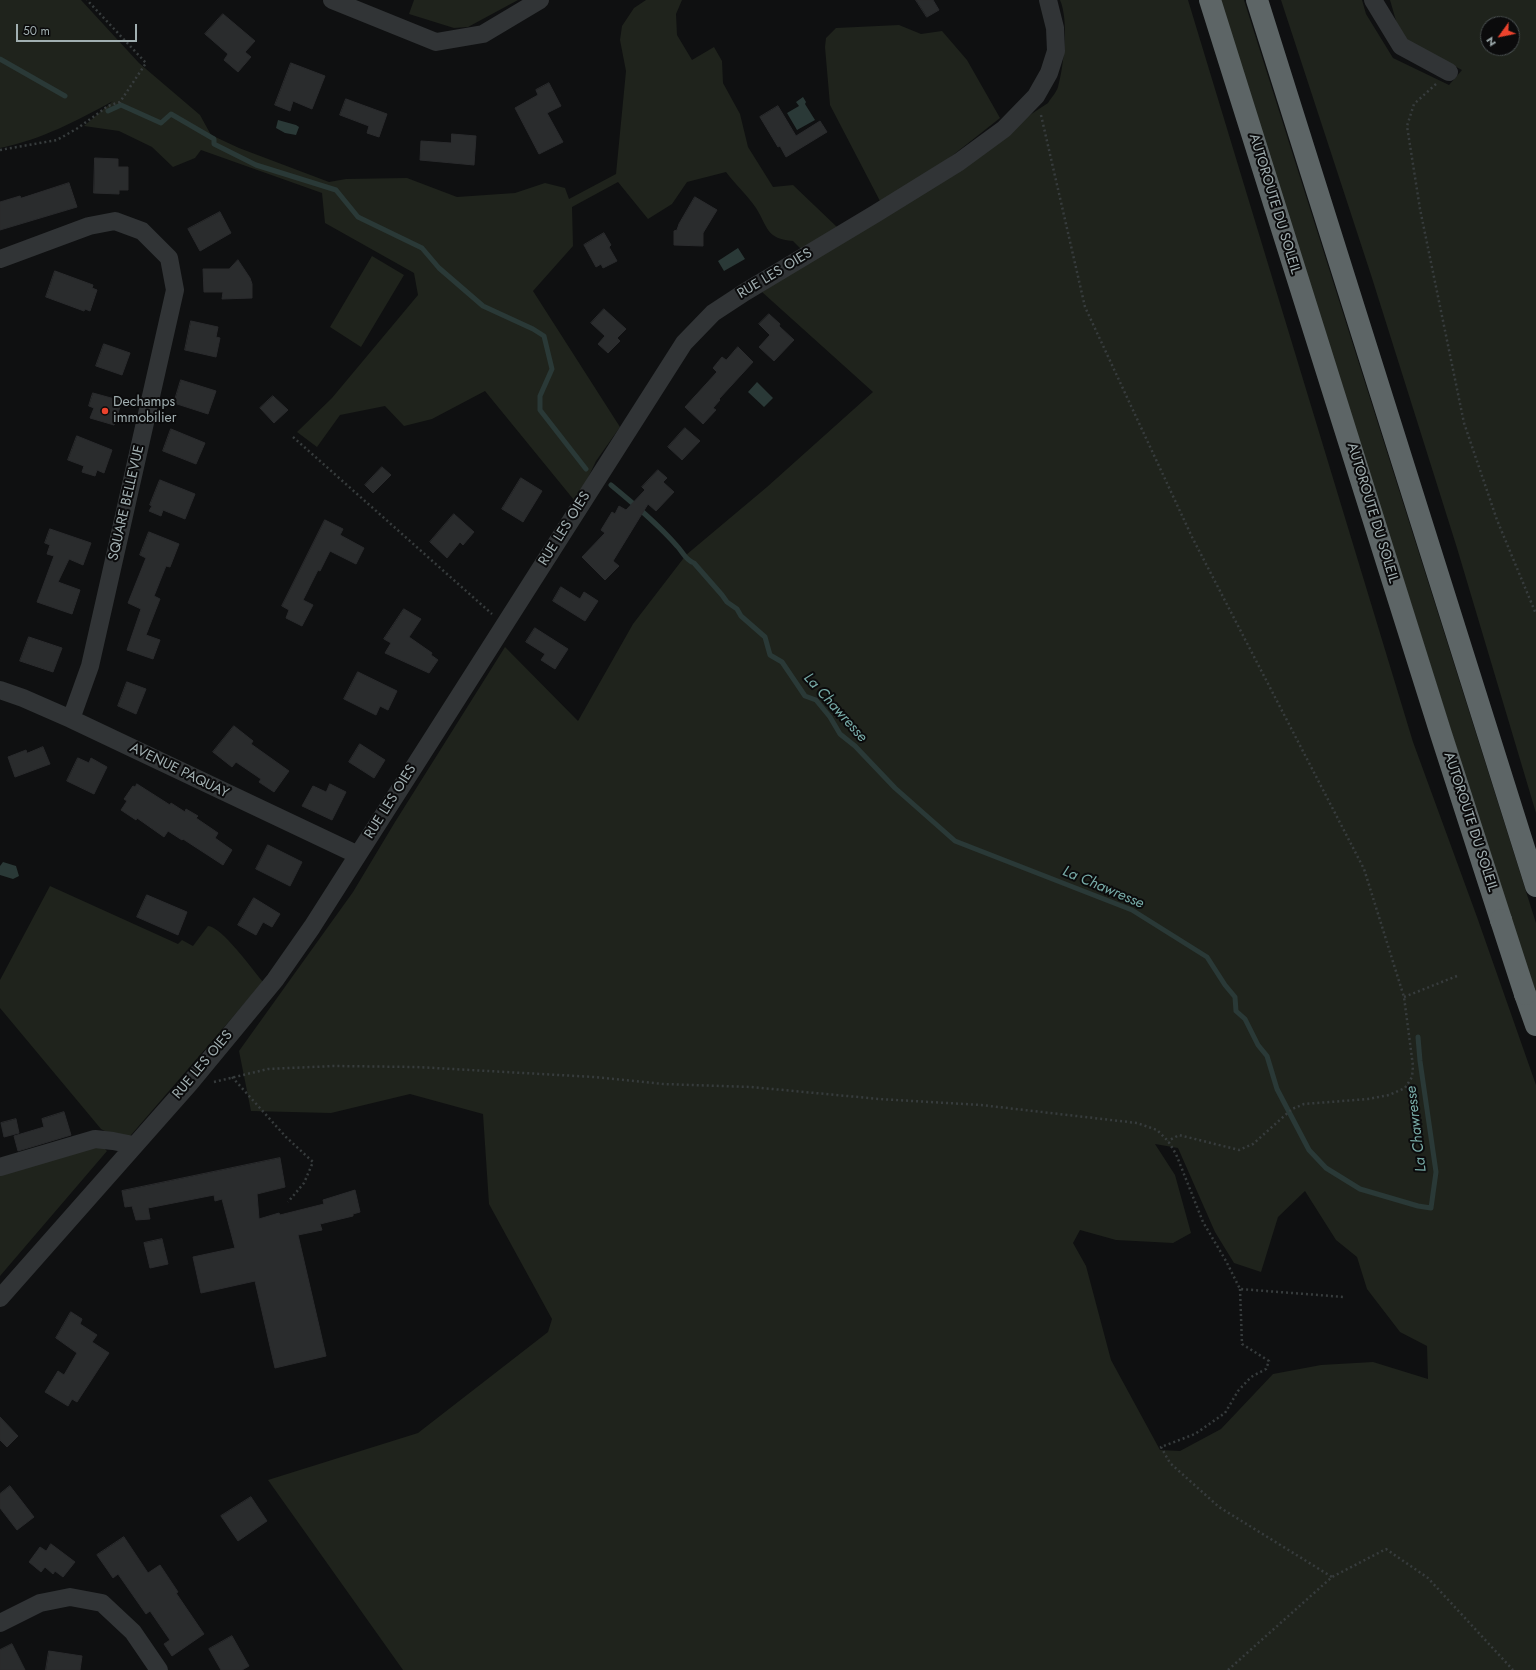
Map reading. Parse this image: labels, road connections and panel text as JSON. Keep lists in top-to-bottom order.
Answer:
{
  "streets": {
    "highway": ["AUTOROUTE DU SOLEIL"],
    "street": ["RUE LES OIES", "SQUARE BELLEVUE", "AVENUE PAQUAY"]
  },
  "crossings": [
    ["RUE LES OIES", "AVENUE PAQUAY"],
    ["SQUARE BELLEVUE", "AVENUE PAQUAY"]
  ],
  "water": ["La Chawresse"],
  "places": ["Dechamps immobilier"],
  "scale_bar": "50 m",
  "north": "bottom left"
}
